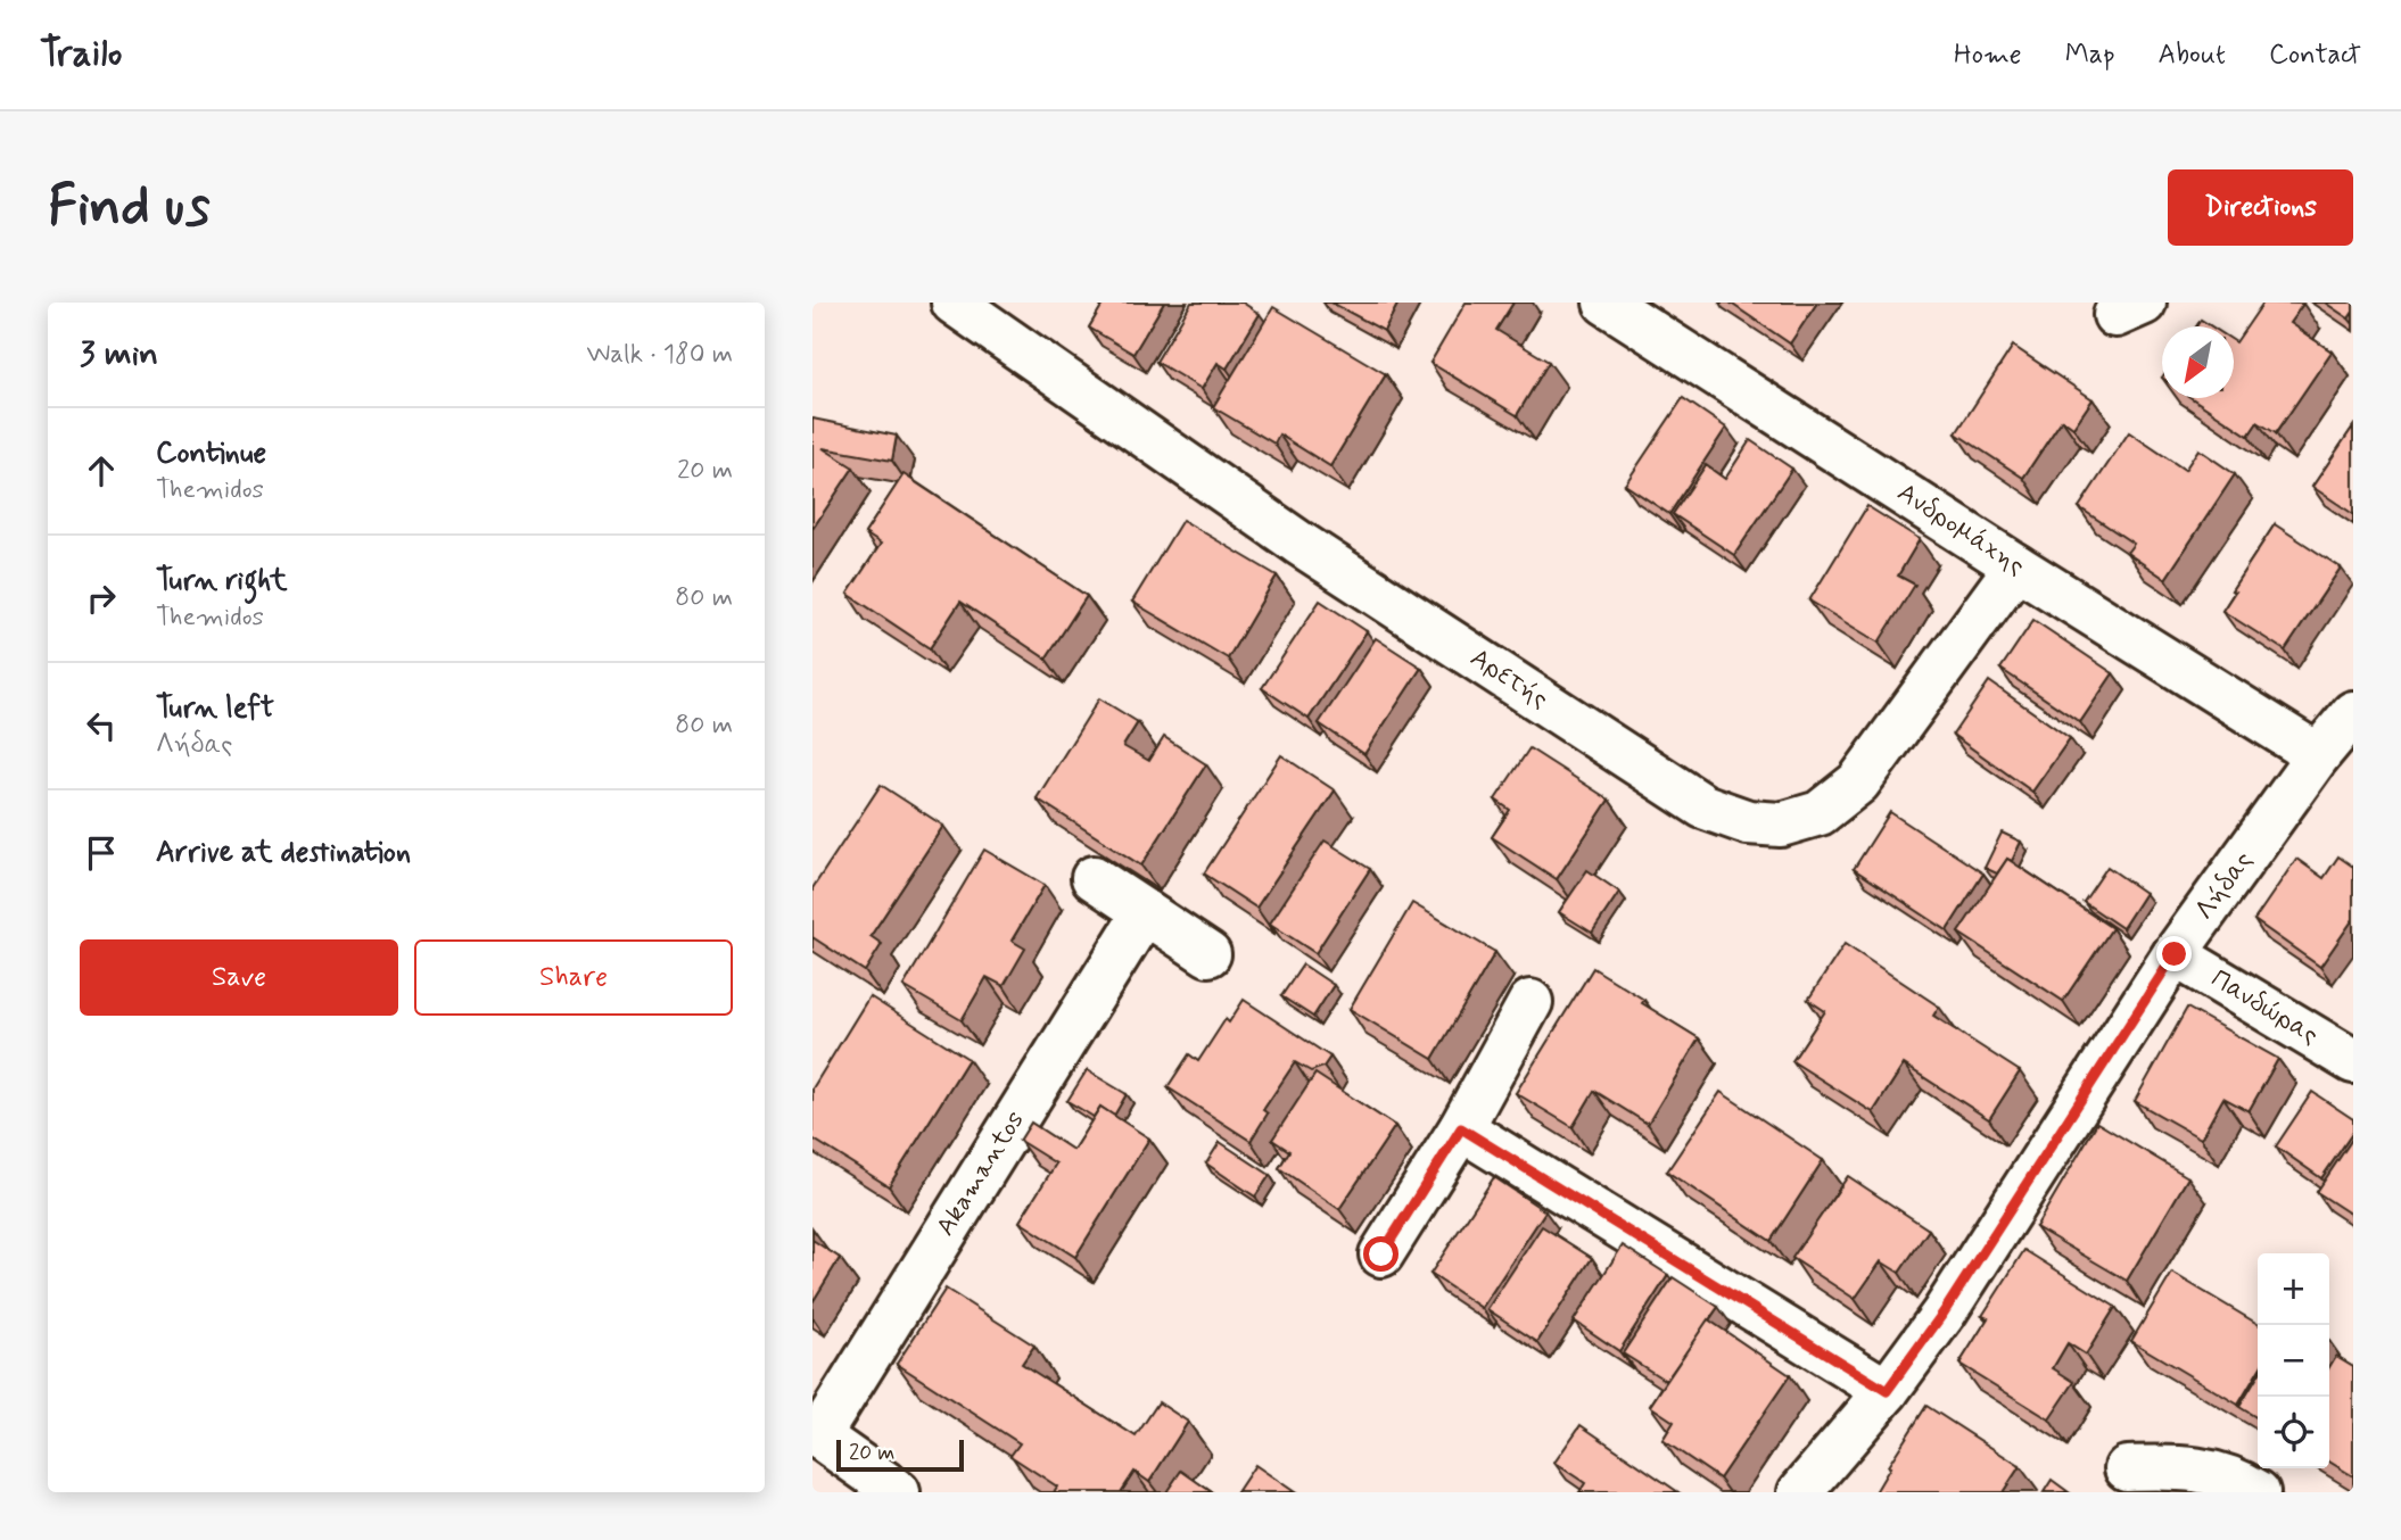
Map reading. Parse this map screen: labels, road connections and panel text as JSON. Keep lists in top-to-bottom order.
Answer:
{
  "streets": {
    "street": [
      "Ανδρομάχης",
      "Αρετής",
      "Λήδας",
      "Πανδώρας",
      "Akamantos"
    ]
  },
  "crossings": [
    ["Ανδρομάχης", "Αρετής"],
    ["Ανδρομάχης", "Λήδας"],
    ["Λήδας", "Πανδώρας"]
  ],
  "scale_bar": "20 m",
  "north": "bottom left",
  "page": {
    "header": "Trailo",
    "nav": [
      "Home",
      "Map",
      "About",
      "Contact"
    ],
    "buttons": [
      "Directions",
      ["Save", "Share"]
    ],
    "title": "Find us",
    "heading": ["3 min", "Walk · 180 m"],
    "list": [
      ["Continue", "Themidos", "20 m"],
      ["Turn right", "Themidos", "80 m"],
      ["Turn left", "Λήδας", "80 m"],
      "Arrive at destination"
    ],
    "map_buttons": ["+", "−"],
    "scale": "20 m"
  }
}
